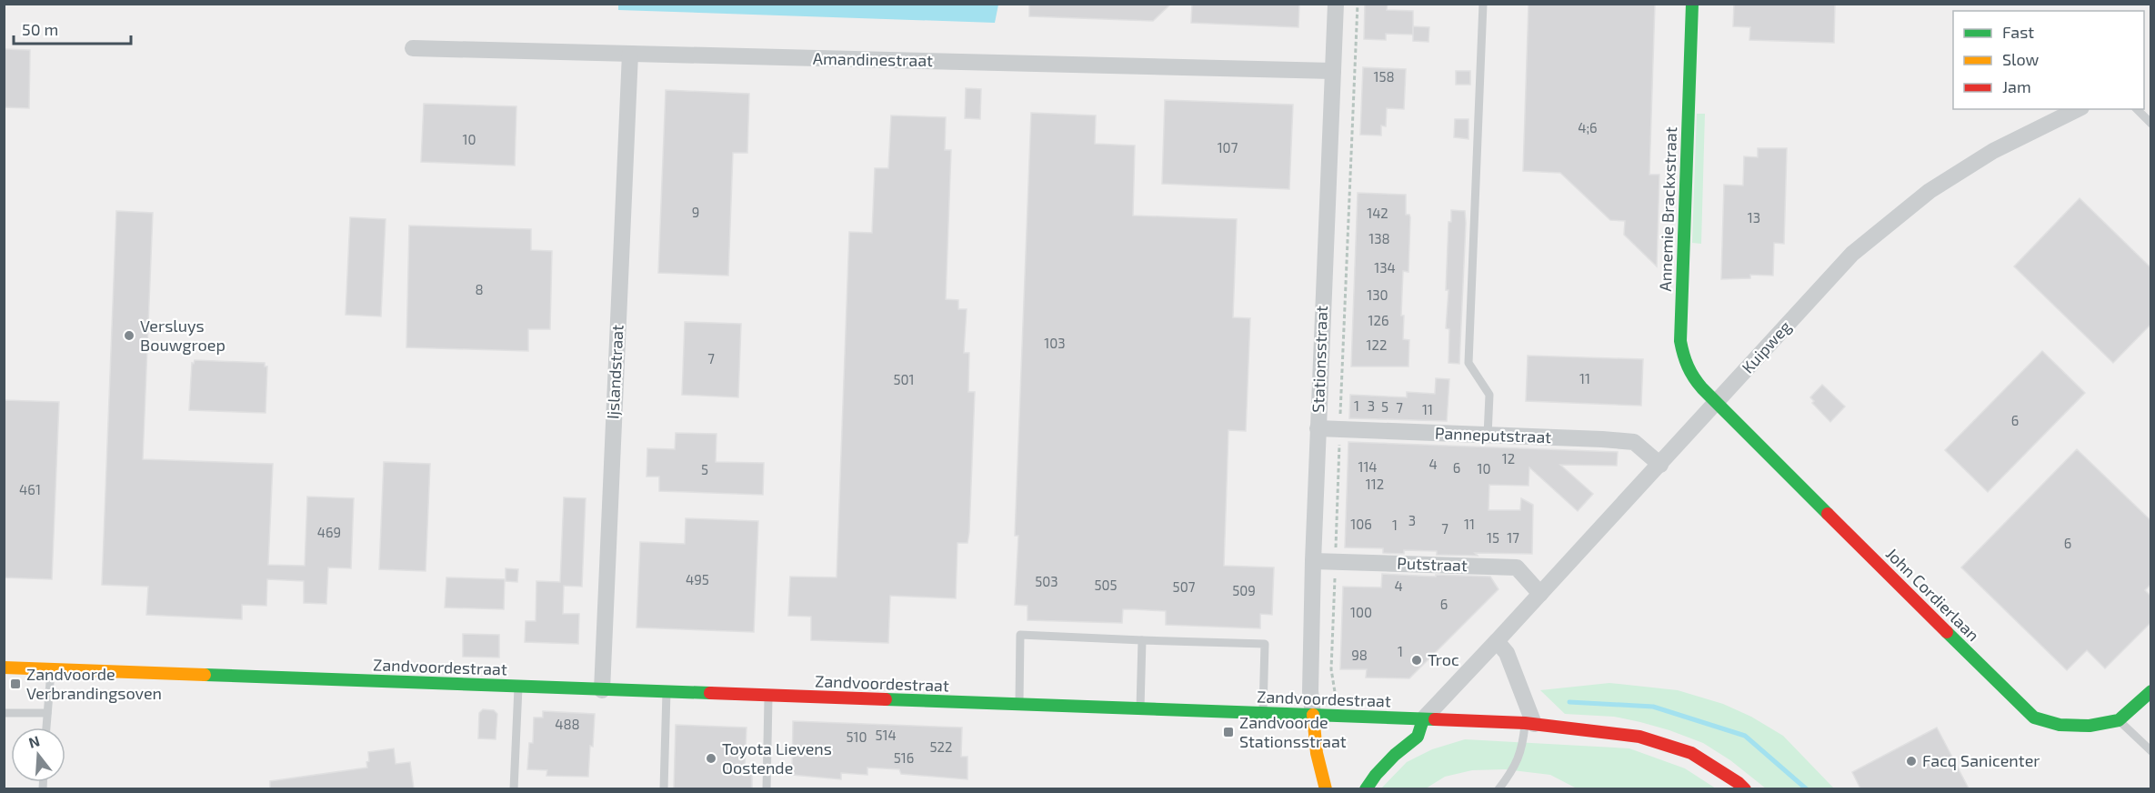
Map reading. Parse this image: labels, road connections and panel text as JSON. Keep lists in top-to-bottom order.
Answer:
{
  "streets": {
    "main road": ["Annemie Brackxstraat", "John Cordierlaan", "Zandvoordestraat"],
    "street": [
      "Amandinestraat",
      "Kuipweg",
      "Stationsstraat",
      "Ijslandstraat",
      "Panneputstraat",
      "Putstraat"
    ]
  },
  "crossings": [
    ["Amandinestraat", "Stationsstraat"],
    ["Amandinestraat", "Ijslandstraat"],
    ["Annemie Brackxstraat", "Kuipweg"],
    ["Annemie Brackxstraat", "John Cordierlaan"],
    ["Kuipweg", "Panneputstraat"],
    ["Kuipweg", "Putstraat"],
    ["Kuipweg", "John Cordierlaan"],
    ["Kuipweg", "Zandvoordestraat"],
    ["Stationsstraat", "Panneputstraat"],
    ["Stationsstraat", "Putstraat"],
    ["Stationsstraat", "Zandvoordestraat"],
    ["Ijslandstraat", "Zandvoordestraat"]
  ],
  "places": {
    "other": [
      "Versluys Bouwgroep",
      "Troc",
      "Toyota Lievens Oostende",
      "Facq Sanicenter"
    ],
    "transit": ["Zandvoorde Verbrandingsoven", "Zandvoorde Stationsstraat"]
  },
  "house_numbers": [
    "158",
    "4;6",
    "10",
    "107",
    "9",
    "142",
    "13",
    "138",
    "134",
    "8",
    "130",
    "126",
    "103",
    "122",
    "7",
    "11",
    "501",
    "1",
    "3",
    "5",
    "7",
    "11",
    "6",
    "12",
    "4",
    "114",
    "6",
    "10",
    "5",
    "112",
    "461",
    "3",
    "106",
    "11",
    "1",
    "7",
    "469",
    "15",
    "17",
    "6",
    "495",
    "503",
    "505",
    "4",
    "507",
    "509",
    "6",
    "100",
    "1",
    "98",
    "488",
    "514",
    "510",
    "522",
    "516"
  ],
  "legend": ["Fast", "Slow", "Jam"],
  "scale_bar": "50 m",
  "north": "top"
}
